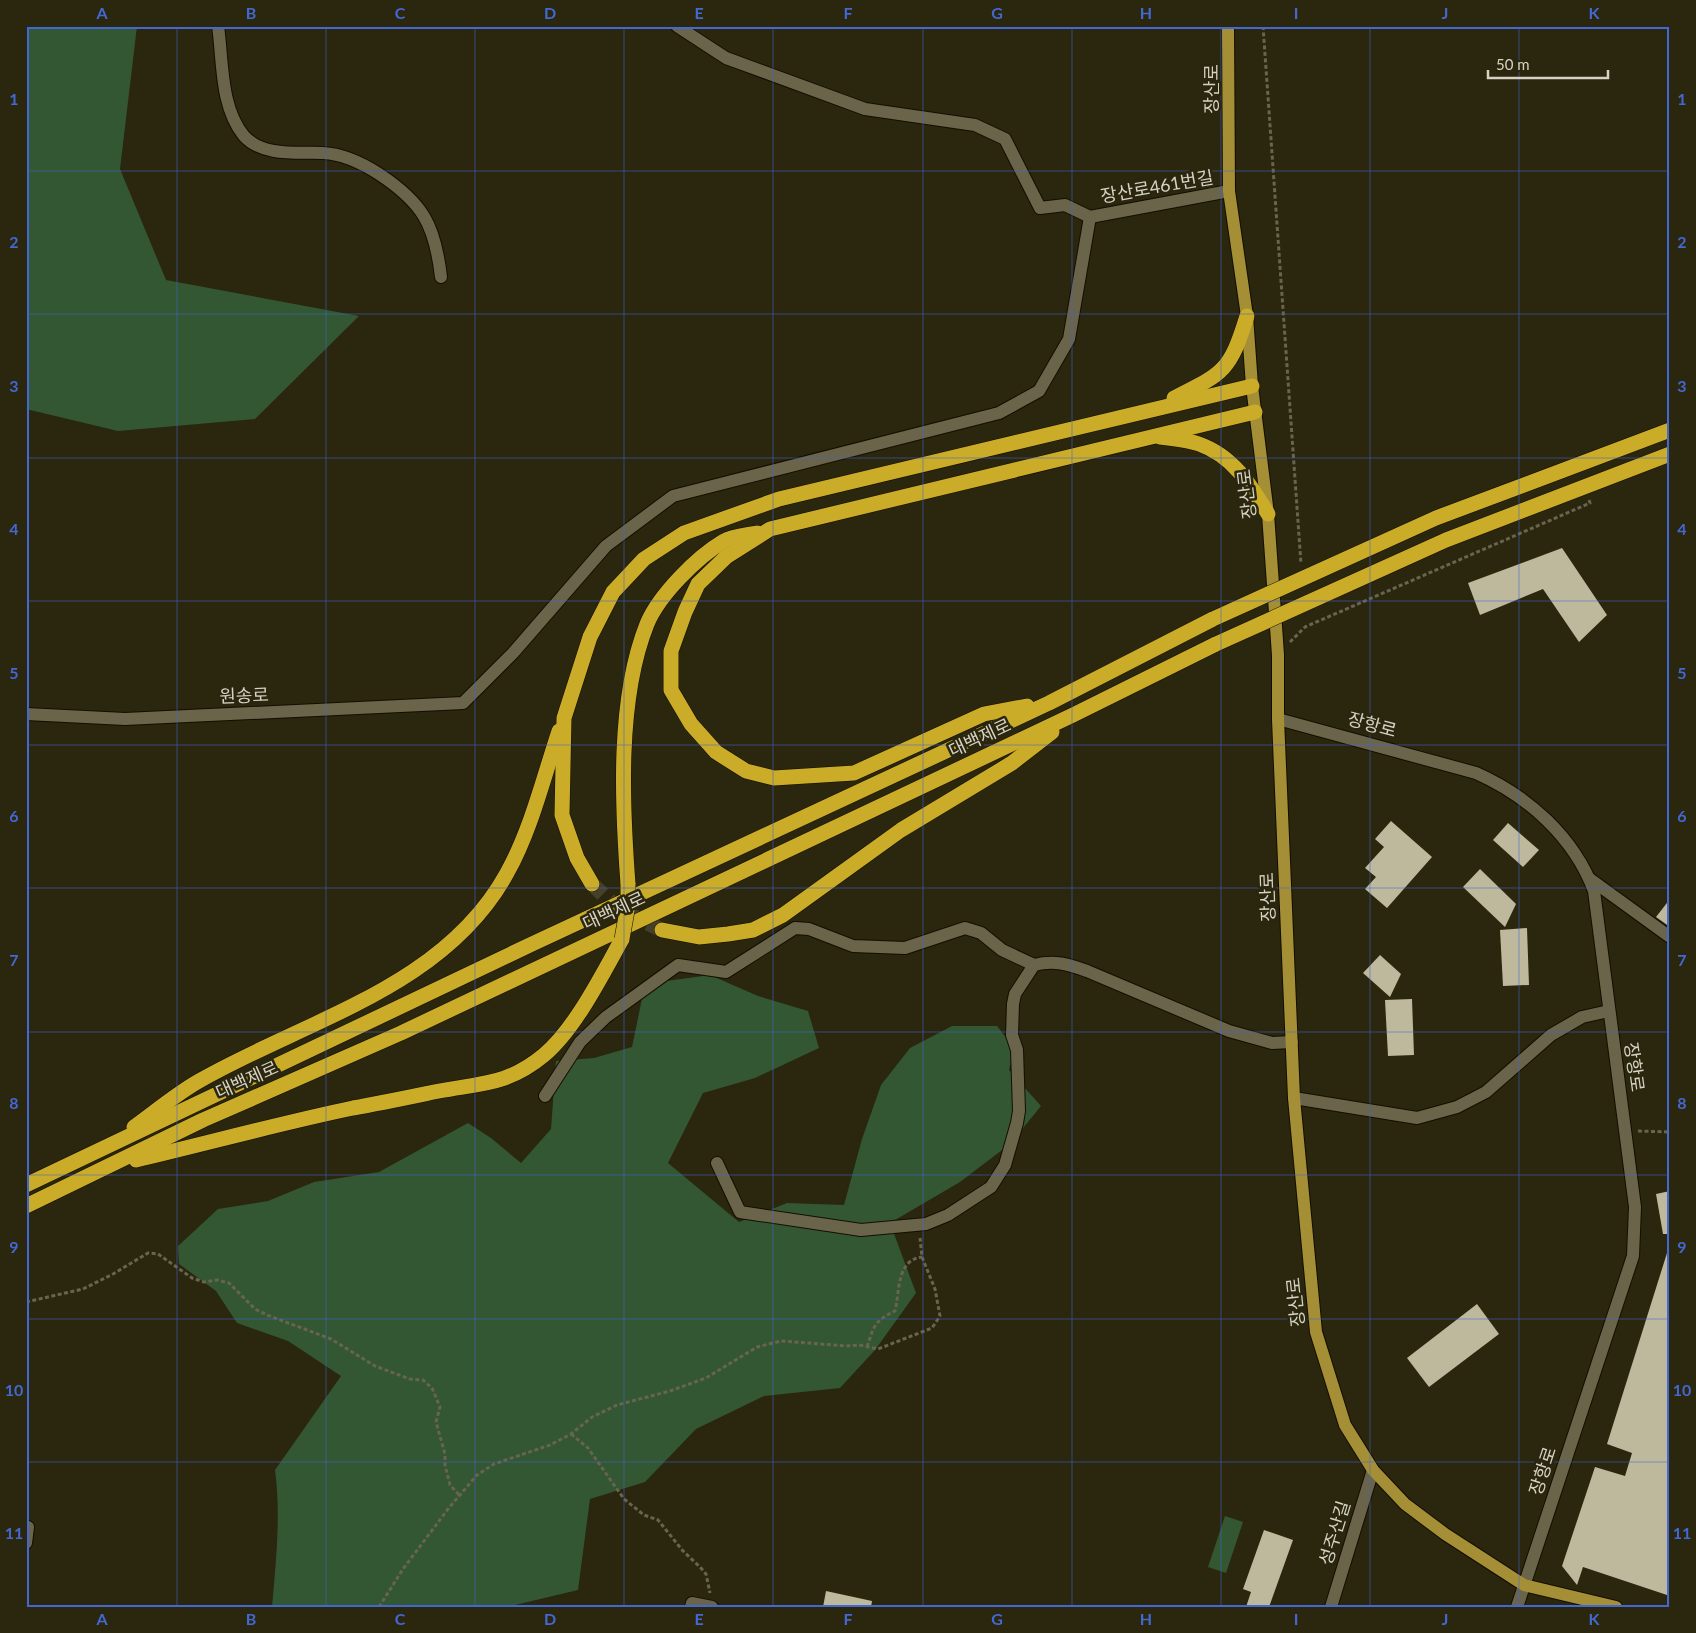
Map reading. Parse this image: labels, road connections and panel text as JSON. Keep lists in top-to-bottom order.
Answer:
{
  "streets": {
    "highway": ["대백제로"],
    "main road": ["장산로"],
    "street": [
      "장산로461번길",
      "원송로",
      "장항로",
      "성주산길"
    ]
  },
  "crossings": [
    ["장산로", "장산로461번길"],
    ["장산로", "장항로"],
    ["장산로", "성주산길"],
    ["장산로461번길", "원송로"]
  ],
  "scale_bar": "50 m",
  "grid": {
    "columns": [
      "A",
      "B",
      "C",
      "D",
      "E",
      "F",
      "G",
      "H",
      "I",
      "J",
      "K"
    ],
    "rows": [
      "1",
      "2",
      "3",
      "4",
      "5",
      "6",
      "7",
      "8",
      "9",
      "10",
      "11"
    ]
  }
}
